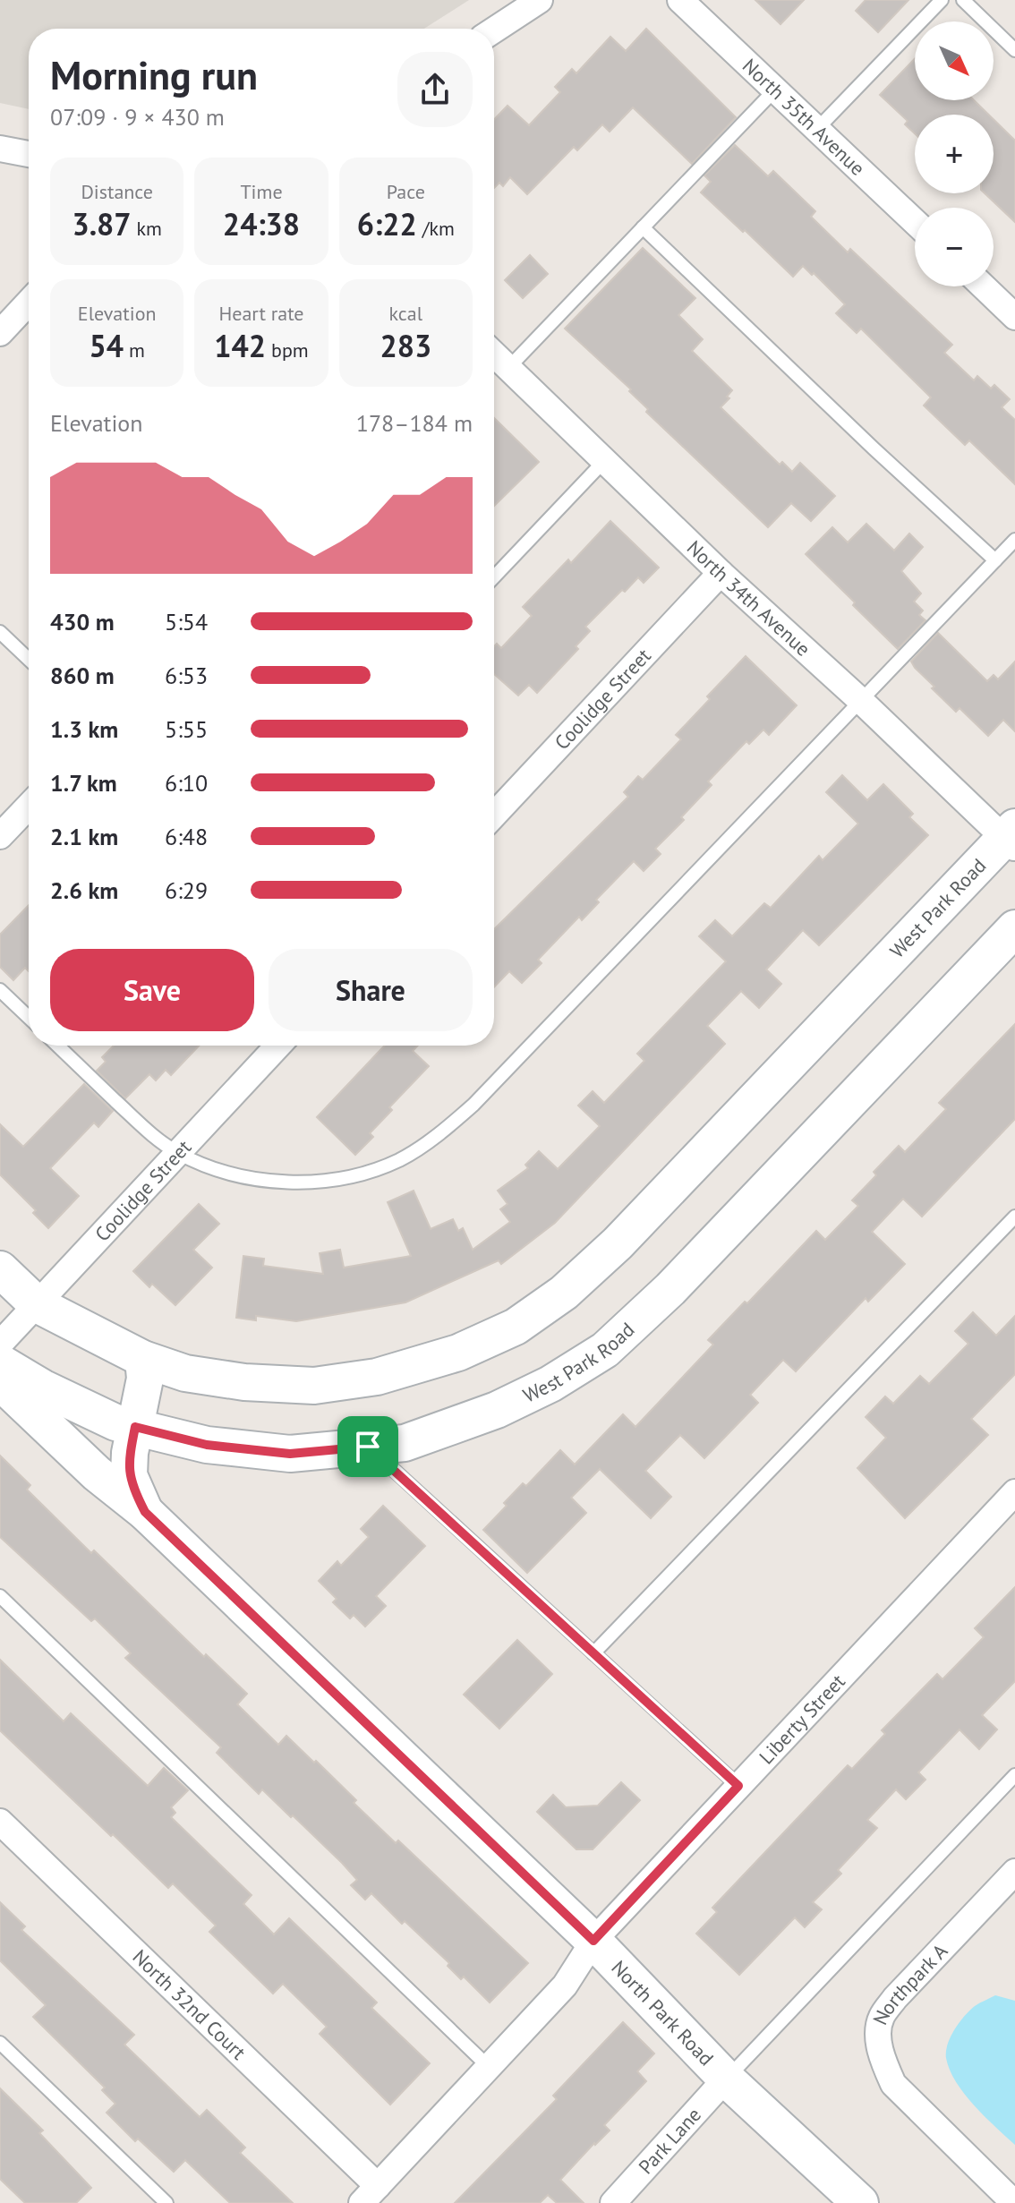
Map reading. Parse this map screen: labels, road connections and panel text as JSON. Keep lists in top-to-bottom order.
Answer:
{
  "streets": {
    "street": [
      "North 35th Avenue",
      "North 34th Avenue",
      "Coolidge Street",
      "West Park Road",
      "Liberty Street",
      "Northpark A",
      "North 32nd Court",
      "North Park Road",
      "Park Lane"
    ]
  },
  "crossings": [
    ["North 34th Avenue", "Coolidge Street"],
    ["North 34th Avenue", "West Park Road"],
    ["Coolidge Street", "West Park Road"],
    ["Liberty Street", "North 32nd Court"],
    ["Liberty Street", "North Park Road"],
    ["North Park Road", "Park Lane"]
  ],
  "north": "bottom right",
  "page": {
    "map_buttons": ["+", "−"],
    "heading": ["Morning run", "07:09 · 9 × 430 m"],
    "stats": [
      ["Distance", "3.87 km"],
      ["Time", "24:38"],
      ["Pace", "6:22 /km"],
      ["Elevation", "54 m"],
      ["Heart rate", "142 bpm"],
      ["kcal", "283"]
    ],
    "chart": ["Elevation", "178–184 m"],
    "list": [
      {
        "name": "430 m",
        "note": "5:54"
      },
      {
        "name": "860 m",
        "note": "6:53"
      },
      {
        "name": "1.3 km",
        "note": "5:55"
      },
      {
        "name": "1.7 km",
        "note": "6:10"
      },
      {
        "name": "2.1 km",
        "note": "6:48"
      },
      {
        "name": "2.6 km",
        "note": "6:29"
      }
    ],
    "buttons": ["Save", "Share"]
  }
}
